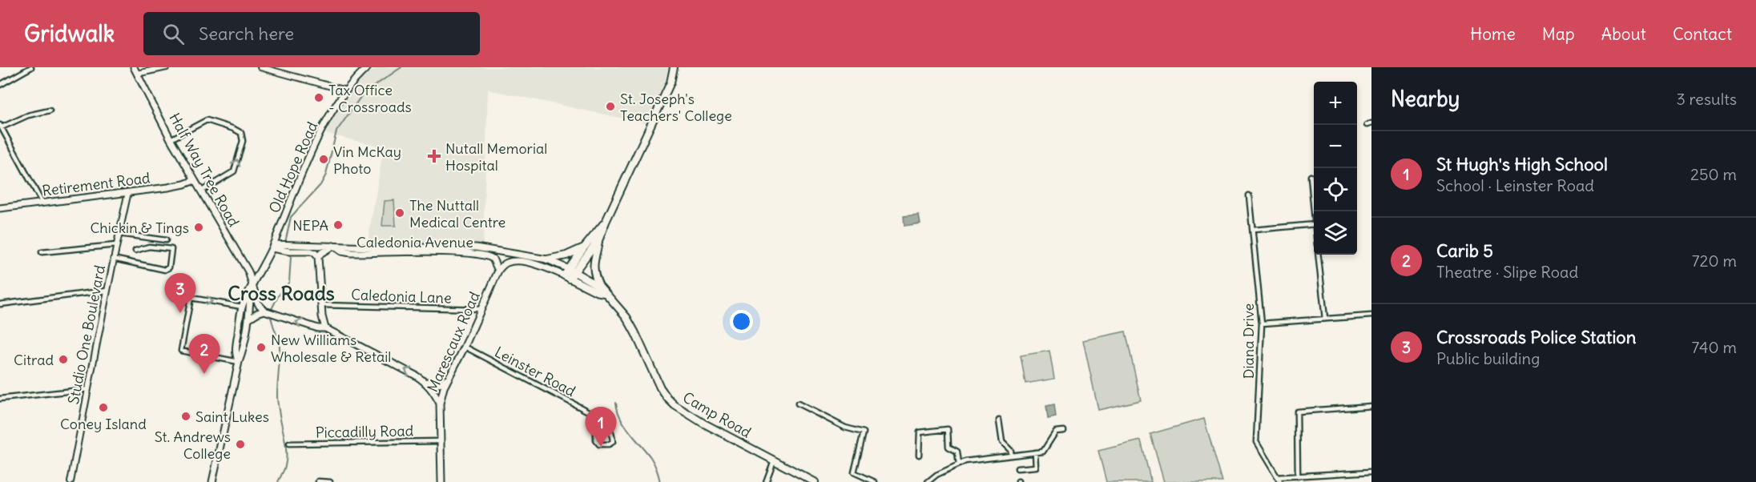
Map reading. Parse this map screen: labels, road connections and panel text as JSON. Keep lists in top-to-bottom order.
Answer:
{
  "streets": {
    "main road": [
      "Old Hope Road",
      "Half Way Tree Road",
      "Retirement Road",
      "Caledonia Avenue",
      "Marescaux Road",
      "Camp Road"
    ],
    "street": [
      "Caledonia Lane",
      "Studio One Boulevard",
      "Diana Drive",
      "Leinster Road",
      "Piccadilly Road"
    ]
  },
  "crossings": [
    ["Old Hope Road", "Half Way Tree Road"],
    ["Half Way Tree Road", "Retirement Road"],
    ["Retirement Road", "Studio One Boulevard"],
    ["Caledonia Avenue", "Marescaux Road"],
    ["Caledonia Avenue", "Camp Road"],
    ["Caledonia Lane", "Marescaux Road"],
    ["Marescaux Road", "Leinster Road"],
    ["Marescaux Road", "Piccadilly Road"]
  ],
  "districts": ["Cross Roads"],
  "places": {
    "other": [
      "Tax Office - Crossroads",
      "St. Joseph's Teachers' College",
      "Vin McKay Photo",
      "The Nuttall Medical Centre",
      "NEPA",
      "Chickin & Tings",
      "New Williams Wholesale & Retail",
      "Citrad",
      "Coney Island",
      "Saint Lukes",
      "St. Andrews College"
    ],
    "health": ["Nutall Memorial Hospital"]
  },
  "page": {
    "header": "Gridwalk",
    "search": "Search here",
    "nav": [
      "Home",
      "Map",
      "About",
      "Contact"
    ],
    "heading": ["Nearby", "3 results"],
    "map_buttons": ["+", "−"],
    "list": [
      {
        "mark": "1",
        "name": "St Hugh's High School",
        "note": "School · Leinster Road",
        "value": "250 m"
      },
      {
        "mark": "2",
        "name": "Carib 5",
        "note": "Theatre · Slipe Road",
        "value": "720 m"
      },
      {
        "mark": "3",
        "name": "Crossroads Police Station",
        "note": "Public building",
        "value": "740 m"
      }
    ],
    "pins": ["3", "2", "1"]
  }
}
